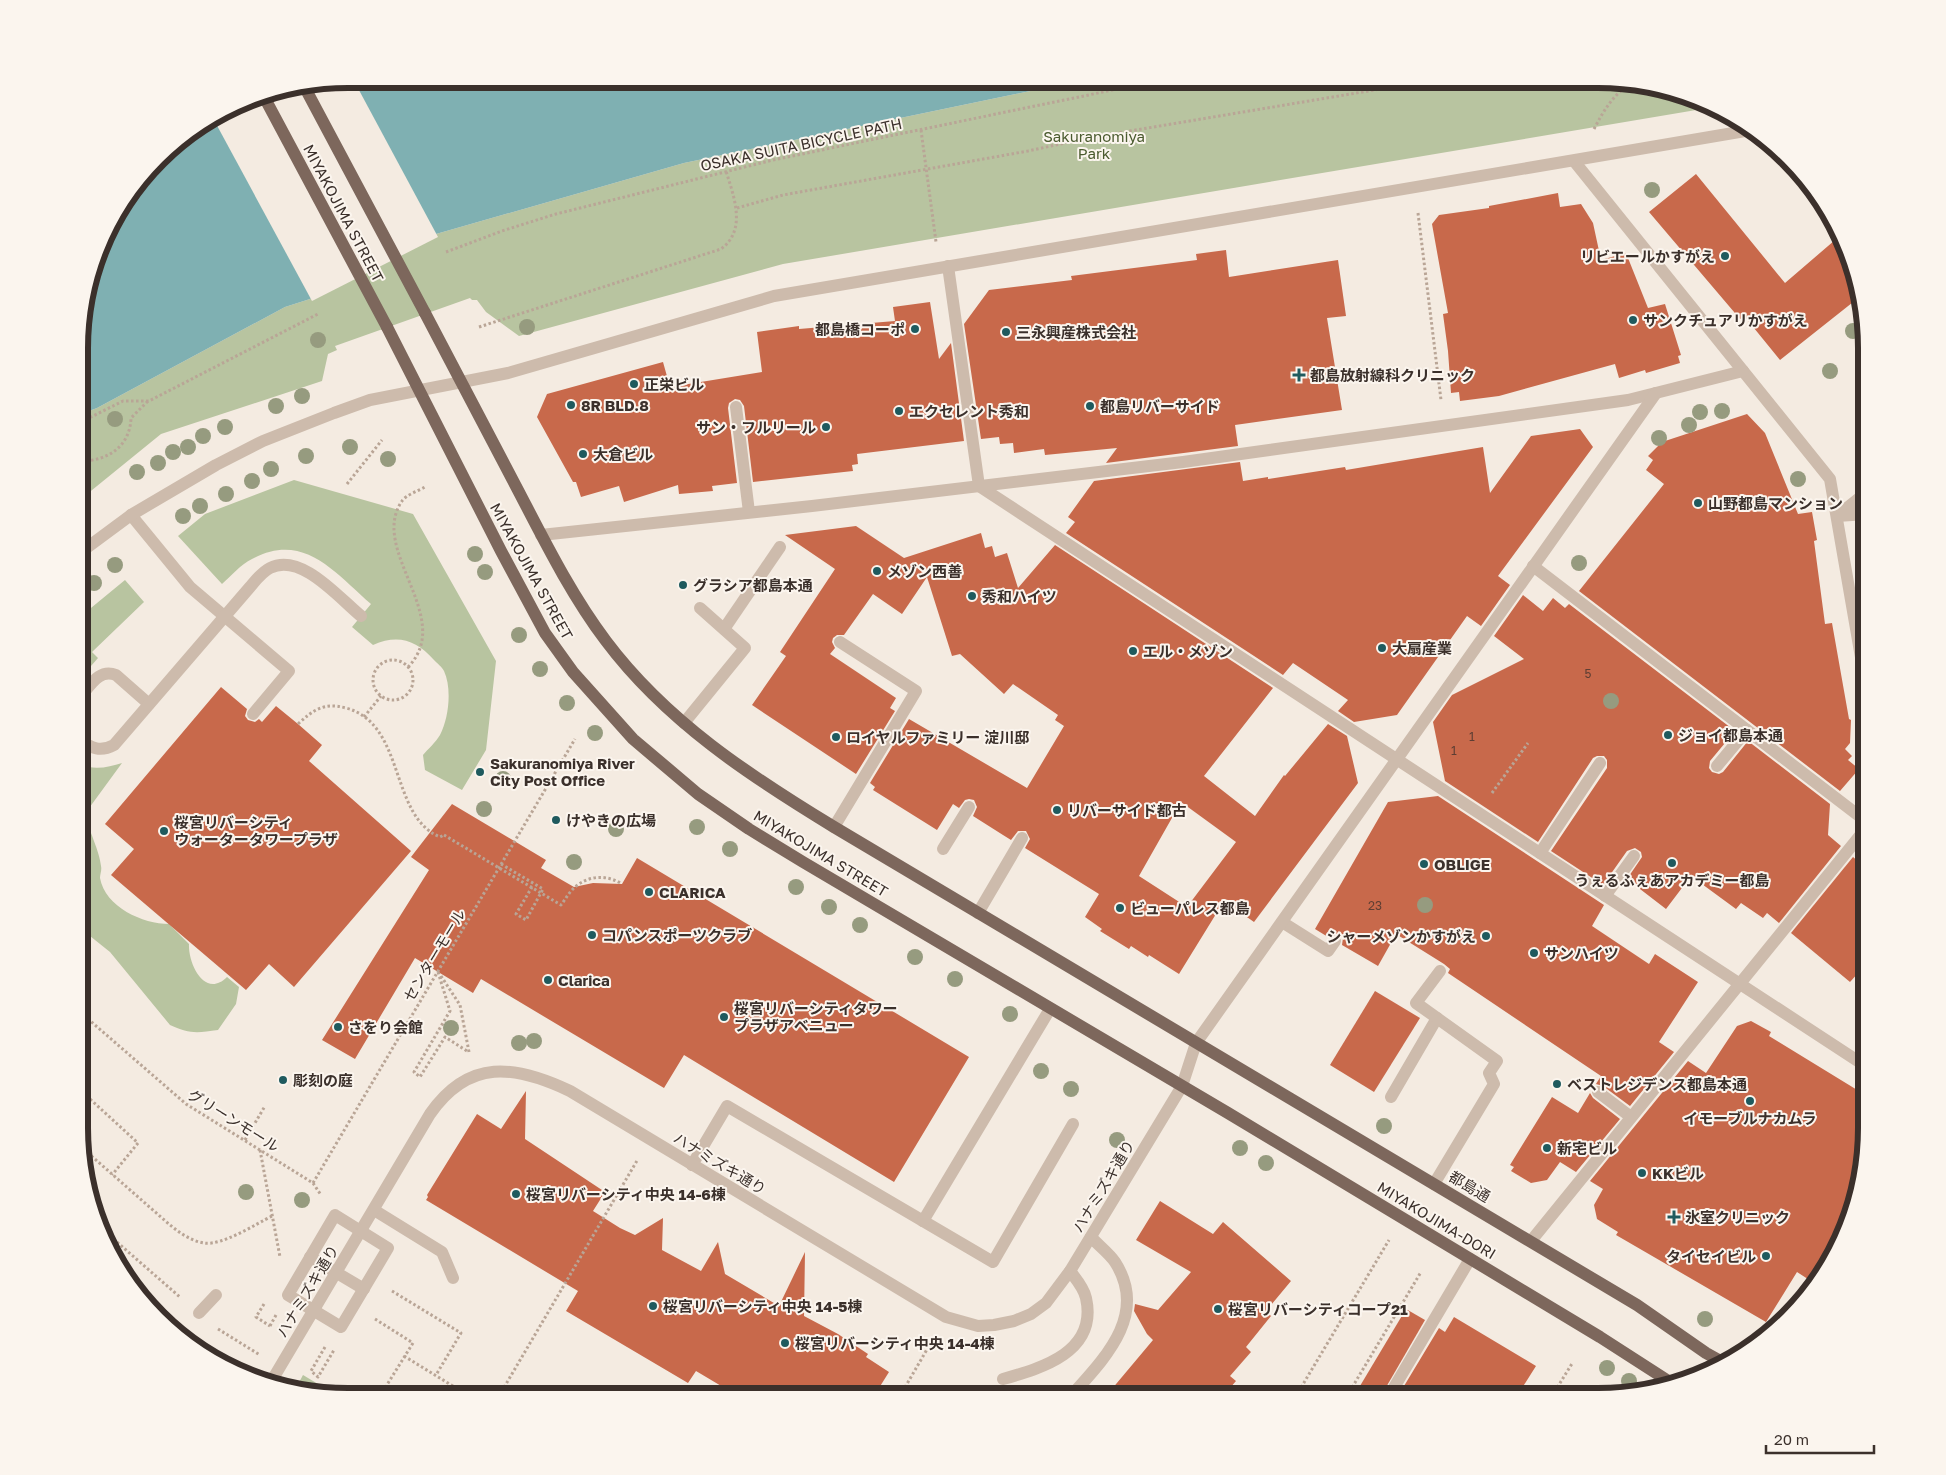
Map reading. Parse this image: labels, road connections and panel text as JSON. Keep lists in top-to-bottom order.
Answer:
{
  "streets": {
    "main road": ["MIYAKOJIMA STREET", "都島通", "MIYAKOJIMA-DORI"],
    "street": ["ハナミズキ通り"],
    "path": ["OSAKA SUITA BICYCLE PATH", "センターモール", "グリーンモール"]
  },
  "crossings": [
    ["MIYAKOJIMA STREET", "ハナミズキ通り"],
    ["MIYAKOJIMA STREET", "都島通"],
    ["MIYAKOJIMA STREET", "MIYAKOJIMA-DORI"],
    ["センターモール", "グリーンモール"],
    ["ハナミズキ通り", "都島通"],
    ["ハナミズキ通り", "MIYAKOJIMA-DORI"]
  ],
  "parks": ["Sakuranomiya Park"],
  "places": {
    "other": [
      "リビエールかすがえ",
      "サンクチュアリかすがえ",
      "都島橋コーポ",
      "三永興産株式会社",
      "正栄ビル",
      "8R BLD.8",
      "都島リバーサイド",
      "エクセレント秀和",
      "サン・フルリール",
      "大倉ビル",
      "山野都島マンション",
      "メゾン西善",
      "グラシア都島本通",
      "秀和ハイツ",
      "大扇産業",
      "エル・メゾン",
      "ジョイ都島本通",
      "ロイヤルファミリー 淀川邸",
      "Sakuranomiya River City Post Office",
      "リバーサイド都古",
      "けやきの広場",
      "桜宮リバーシティ ウォータータワープラザ",
      "うぇるふぇあアカデミー都島",
      "OBLIGE",
      "CLARICA",
      "ビューパレス都島",
      "コパンスポーツクラブ",
      "シャーメゾンかすがえ",
      "サンハイツ",
      "Clarica",
      "桜宮リバーシティタワー プラザアベニュー",
      "さをり会館",
      "彫刻の庭",
      "ベストレジデンス都島本通",
      "イモーブルナカムラ",
      "新宅ビル",
      "KKビル",
      "桜宮リバーシティ中央 14-6棟",
      "タイセイビル",
      "桜宮リバーシティ中央 14-5棟",
      "桜宮リバーシティコープ21",
      "桜宮リバーシティ中央 14-4棟"
    ],
    "health": ["都島放射線科クリニック", "氷室クリニック"]
  },
  "house_numbers": [
    "5",
    "1",
    "1",
    "23"
  ],
  "scale_bar": "20 m"
}
